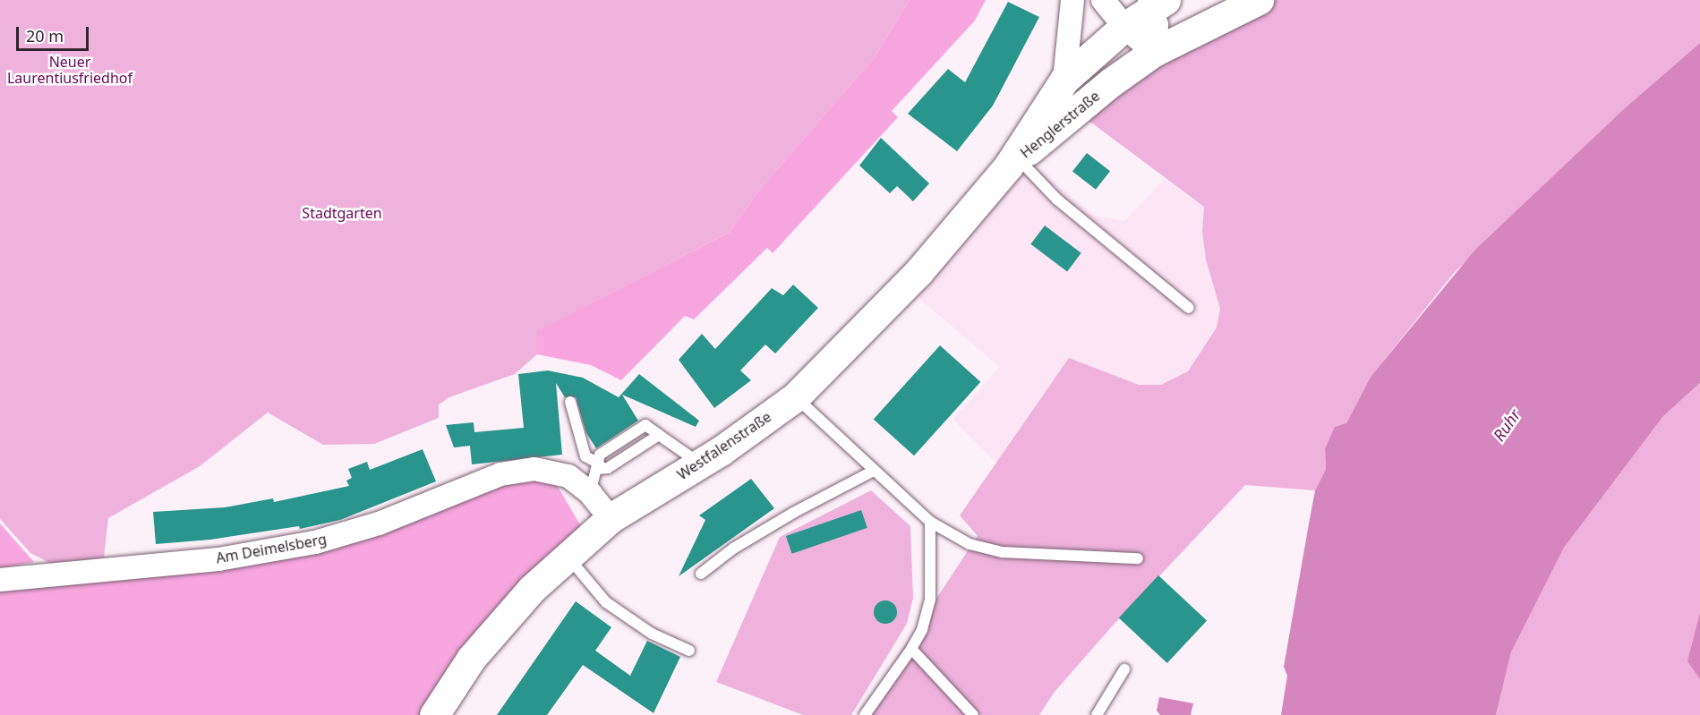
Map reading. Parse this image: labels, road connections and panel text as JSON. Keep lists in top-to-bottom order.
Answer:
{
  "streets": {
    "main road": ["Henglerstraße", "Westfalenstraße"],
    "street": ["Am Deimelsberg"]
  },
  "crossings": [
    ["Henglerstraße", "Westfalenstraße"],
    ["Westfalenstraße", "Am Deimelsberg"]
  ],
  "water": ["Ruhr"],
  "parks": ["Neuer Laurentiusfriedhof", "Stadtgarten"],
  "scale_bar": "20 m"
}
